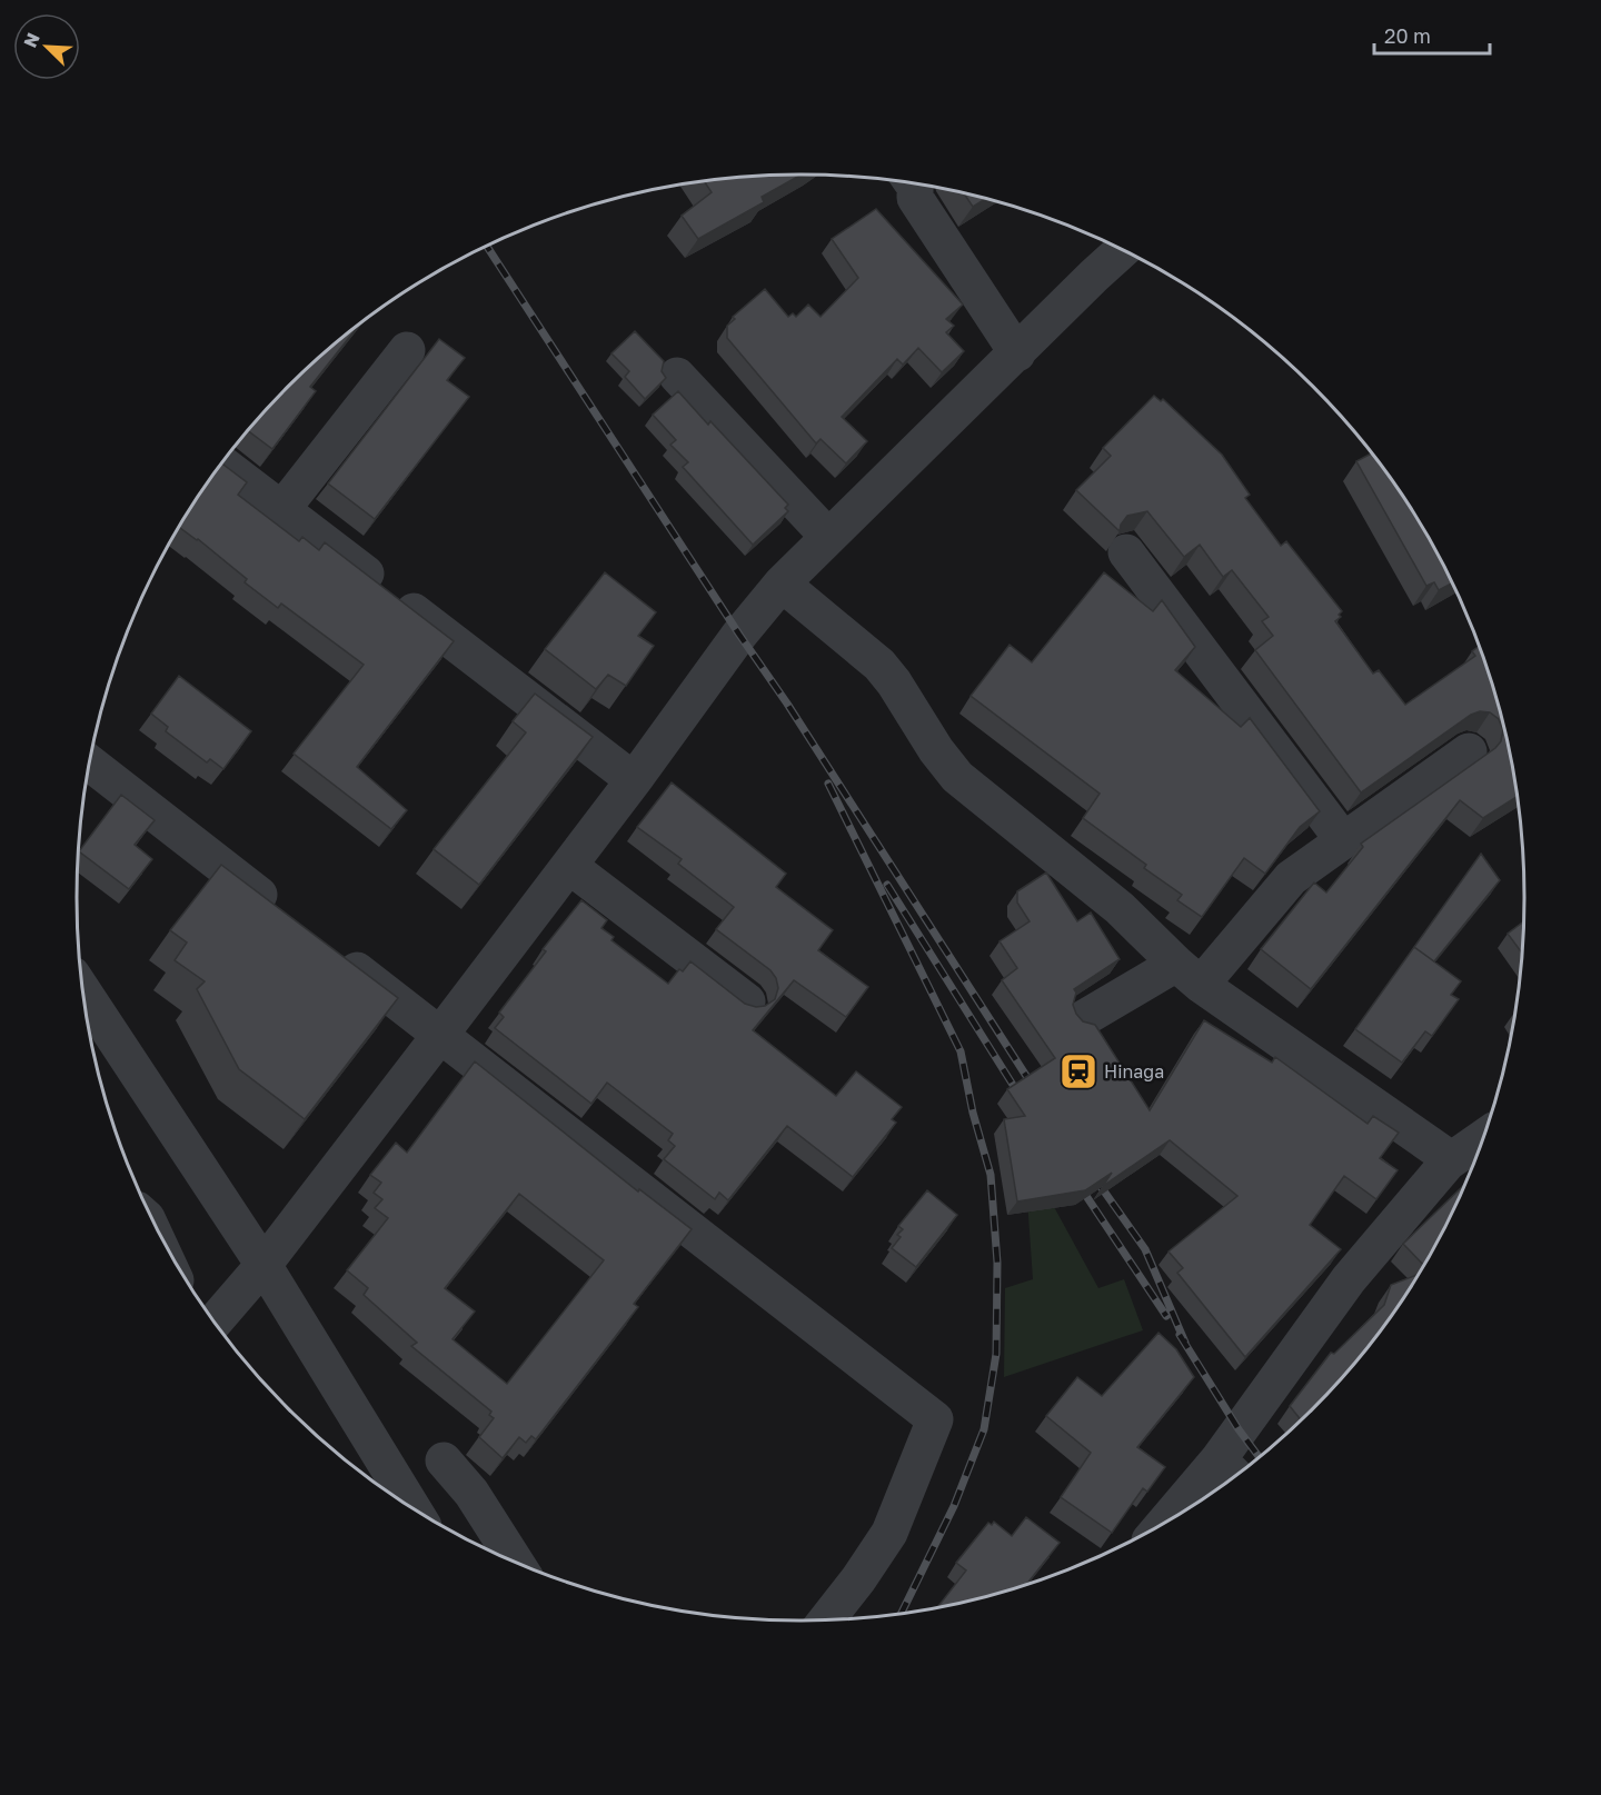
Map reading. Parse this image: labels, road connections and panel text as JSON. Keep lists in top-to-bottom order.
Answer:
{
  "places": {
    "station": ["Hinaga"]
  },
  "scale_bar": "20 m",
  "north": "top left"
}
